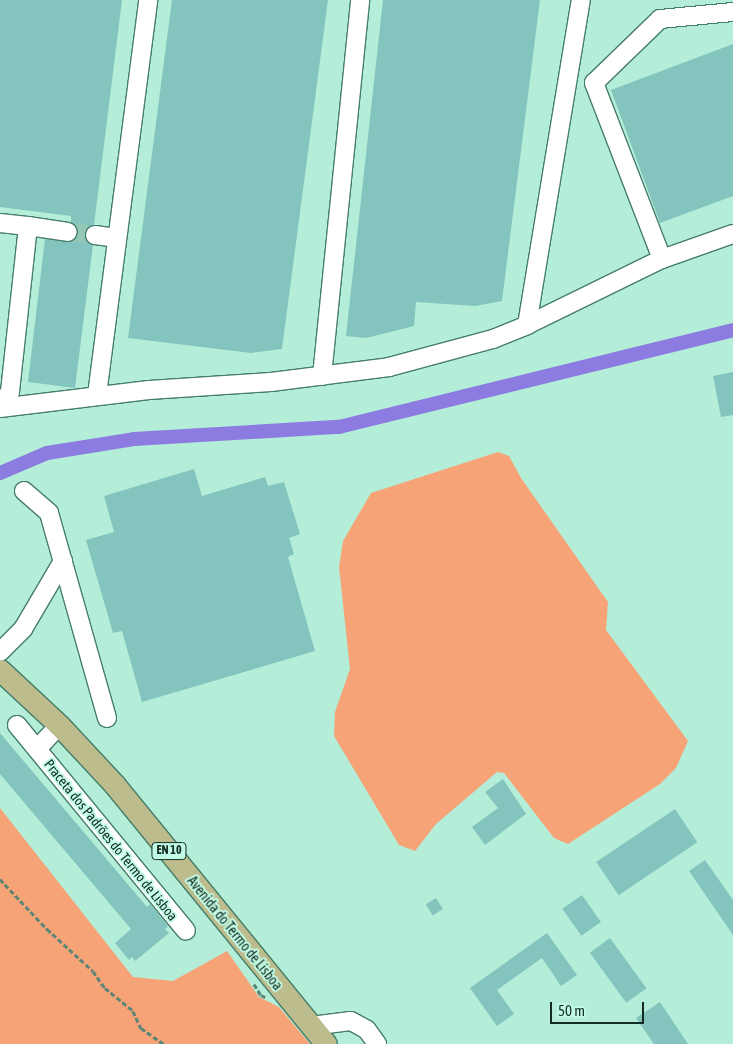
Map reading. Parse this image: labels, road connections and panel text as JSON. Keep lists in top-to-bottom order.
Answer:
{
  "streets": {
    "main road": ["EN 10", "Avenida do Termo de Lisboa"],
    "street": ["Praceta dos Padrões do Termo de Lisboa"]
  },
  "crossings": [
    ["Praceta dos Padrões do Termo de Lisboa", "Avenida do Termo de Lisboa"]
  ],
  "scale_bar": "50 m"
}
